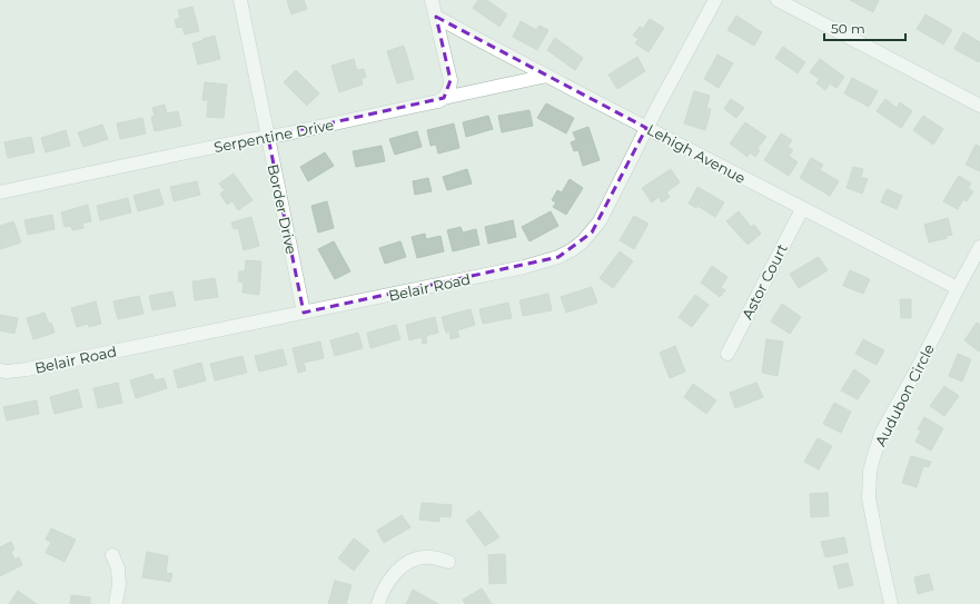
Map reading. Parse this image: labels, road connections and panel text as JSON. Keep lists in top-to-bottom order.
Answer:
{
  "streets": {
    "street": [
      "Serpentine Drive",
      "Lehigh Avenue",
      "Border Drive",
      "Astor Court",
      "Belair Road",
      "Audubon Circle"
    ]
  },
  "crossings": [
    ["Serpentine Drive", "Lehigh Avenue"],
    ["Serpentine Drive", "Border Drive"],
    ["Lehigh Avenue", "Astor Court"],
    ["Lehigh Avenue", "Belair Road"],
    ["Lehigh Avenue", "Audubon Circle"],
    ["Border Drive", "Belair Road"]
  ],
  "scale_bar": "50 m"
}
